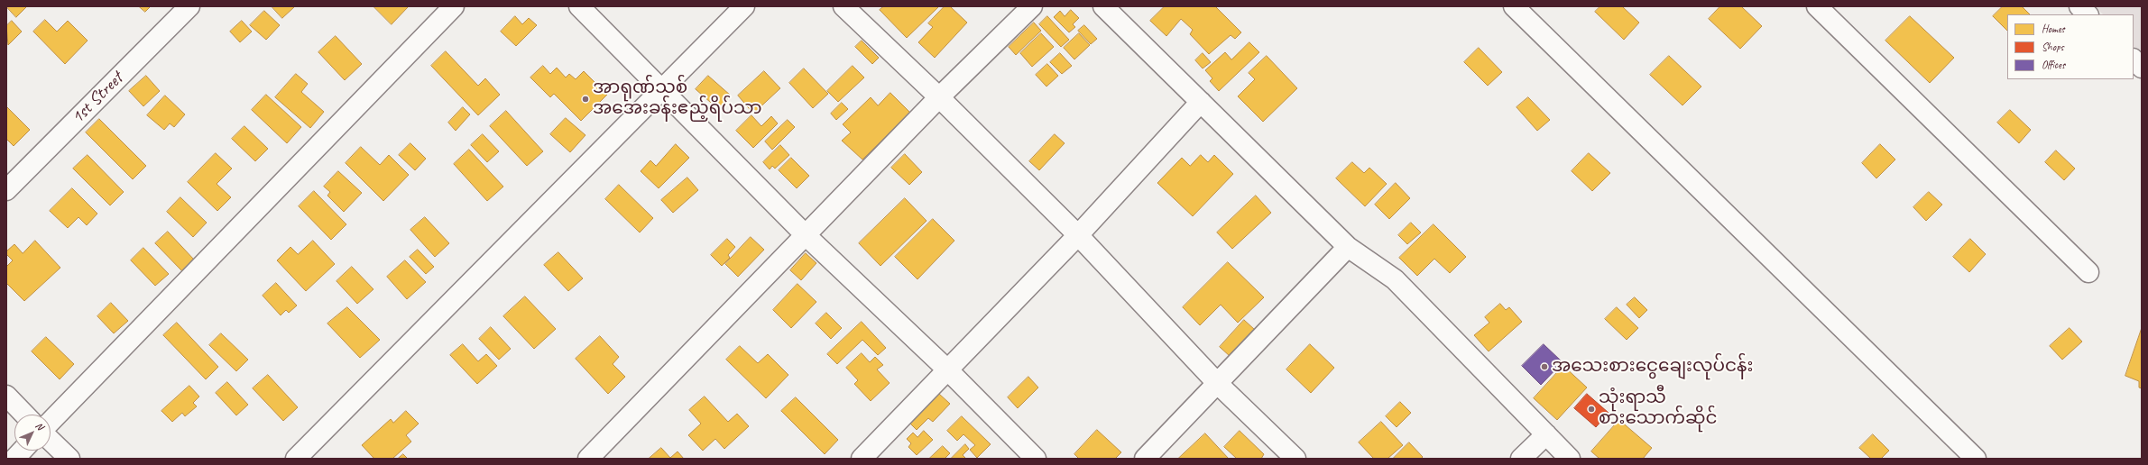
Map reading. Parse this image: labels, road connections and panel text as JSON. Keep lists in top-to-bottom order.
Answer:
{
  "streets": {
    "street": ["1st Street"]
  },
  "places": ["အာရုဏ်သစ် အအေးခန်းဧည့်ရိပ်သာ", "အသေးစားငွေချေးလုပ်ငန်း", "သုံးရာသီ စားသောက်ဆိုင်"],
  "legend": ["Homes", "Shops", "Offices"],
  "north": "top right"
}
